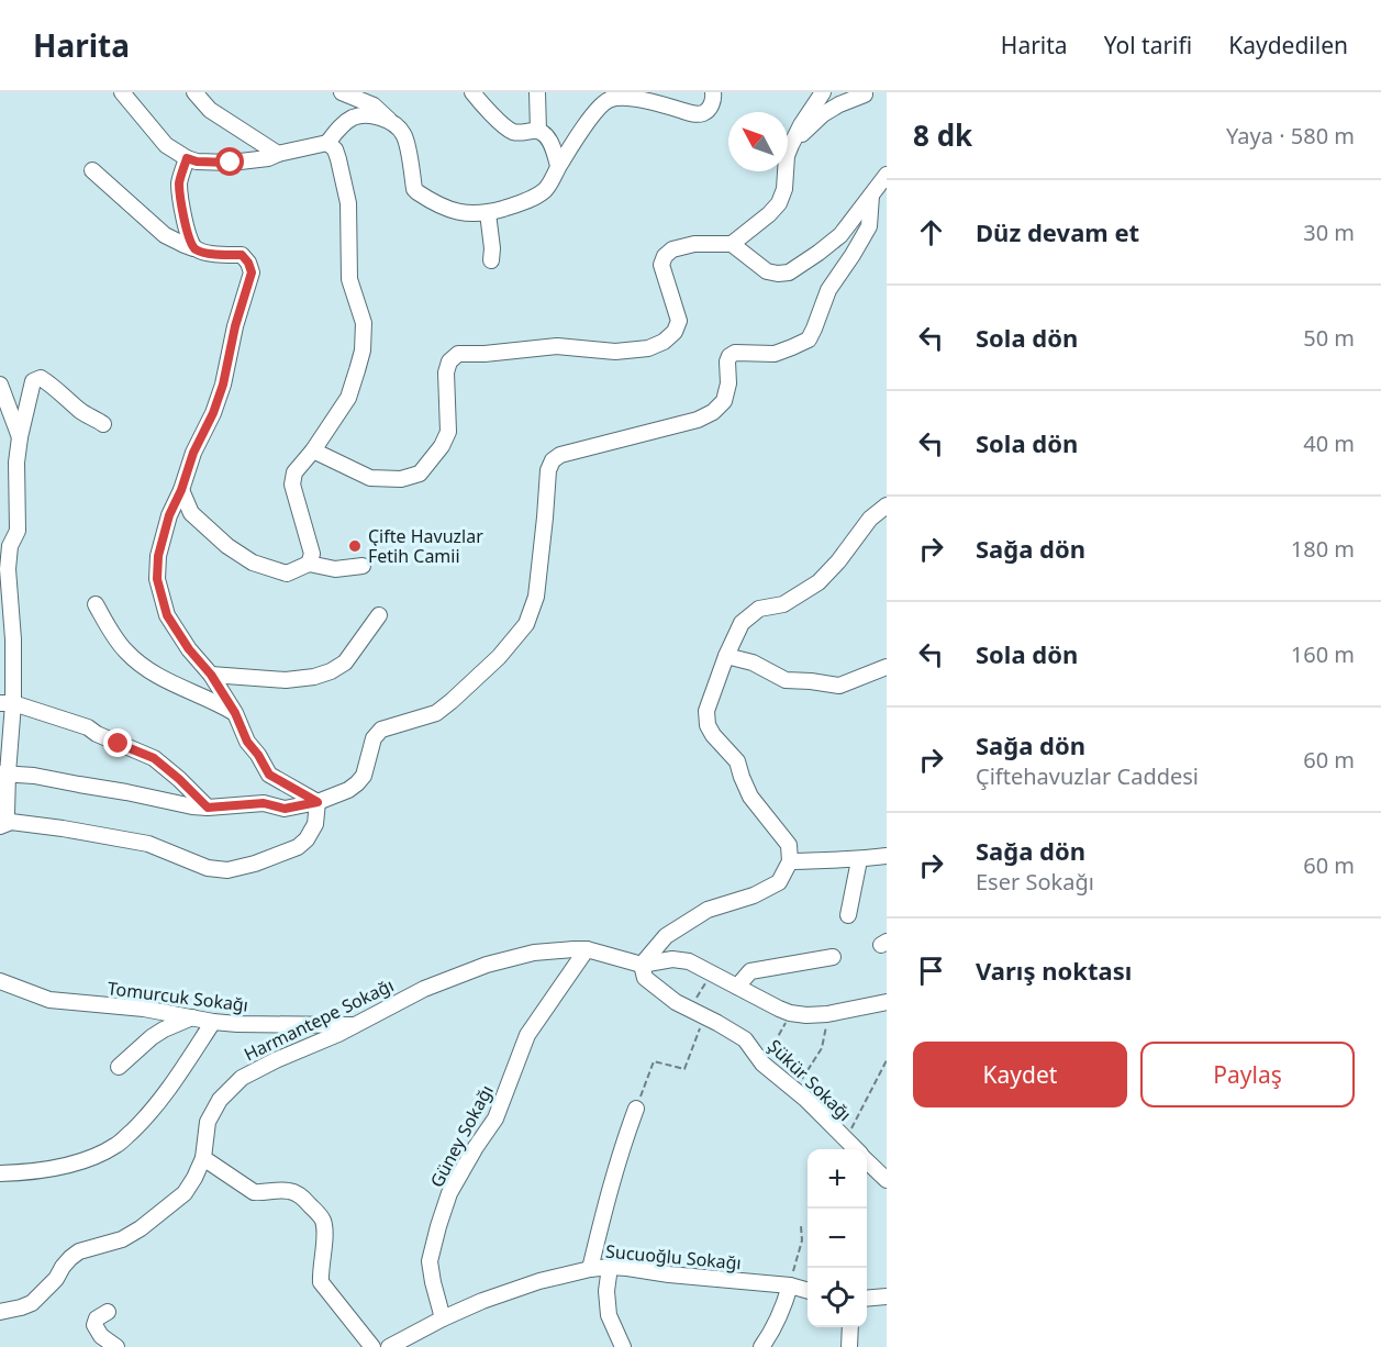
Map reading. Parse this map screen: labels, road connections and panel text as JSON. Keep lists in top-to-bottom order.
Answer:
{
  "streets": {
    "street": [
      "Tomurcuk Sokağı",
      "Harmantepe Sokağı",
      "Şükür Sokağı",
      "Güney Sokağı",
      "Sucuoğlu Sokağı"
    ]
  },
  "crossings": [
    ["Tomurcuk Sokağı", "Harmantepe Sokağı"],
    ["Harmantepe Sokağı", "Şükür Sokağı"],
    ["Harmantepe Sokağı", "Güney Sokağı"],
    ["Güney Sokağı", "Sucuoğlu Sokağı"]
  ],
  "places": ["Çifte Havuzlar Fetih Camii"],
  "north": "top left",
  "page": {
    "header": "Harita",
    "nav": ["Harita", "Yol tarifi", "Kaydedilen"],
    "heading": ["8 dk", "Yaya · 580 m"],
    "list": [
      ["Düz devam et", "30 m"],
      ["Sola dön", "50 m"],
      ["Sola dön", "40 m"],
      ["Sağa dön", "180 m"],
      ["Sola dön", "160 m"],
      ["Sağa dön", "Çiftehavuzlar Caddesi", "60 m"],
      ["Sağa dön", "Eser Sokağı", "60 m"],
      "Varış noktası"
    ],
    "buttons": ["Kaydet", "Paylaş"],
    "map_buttons": ["+", "−"]
  }
}
